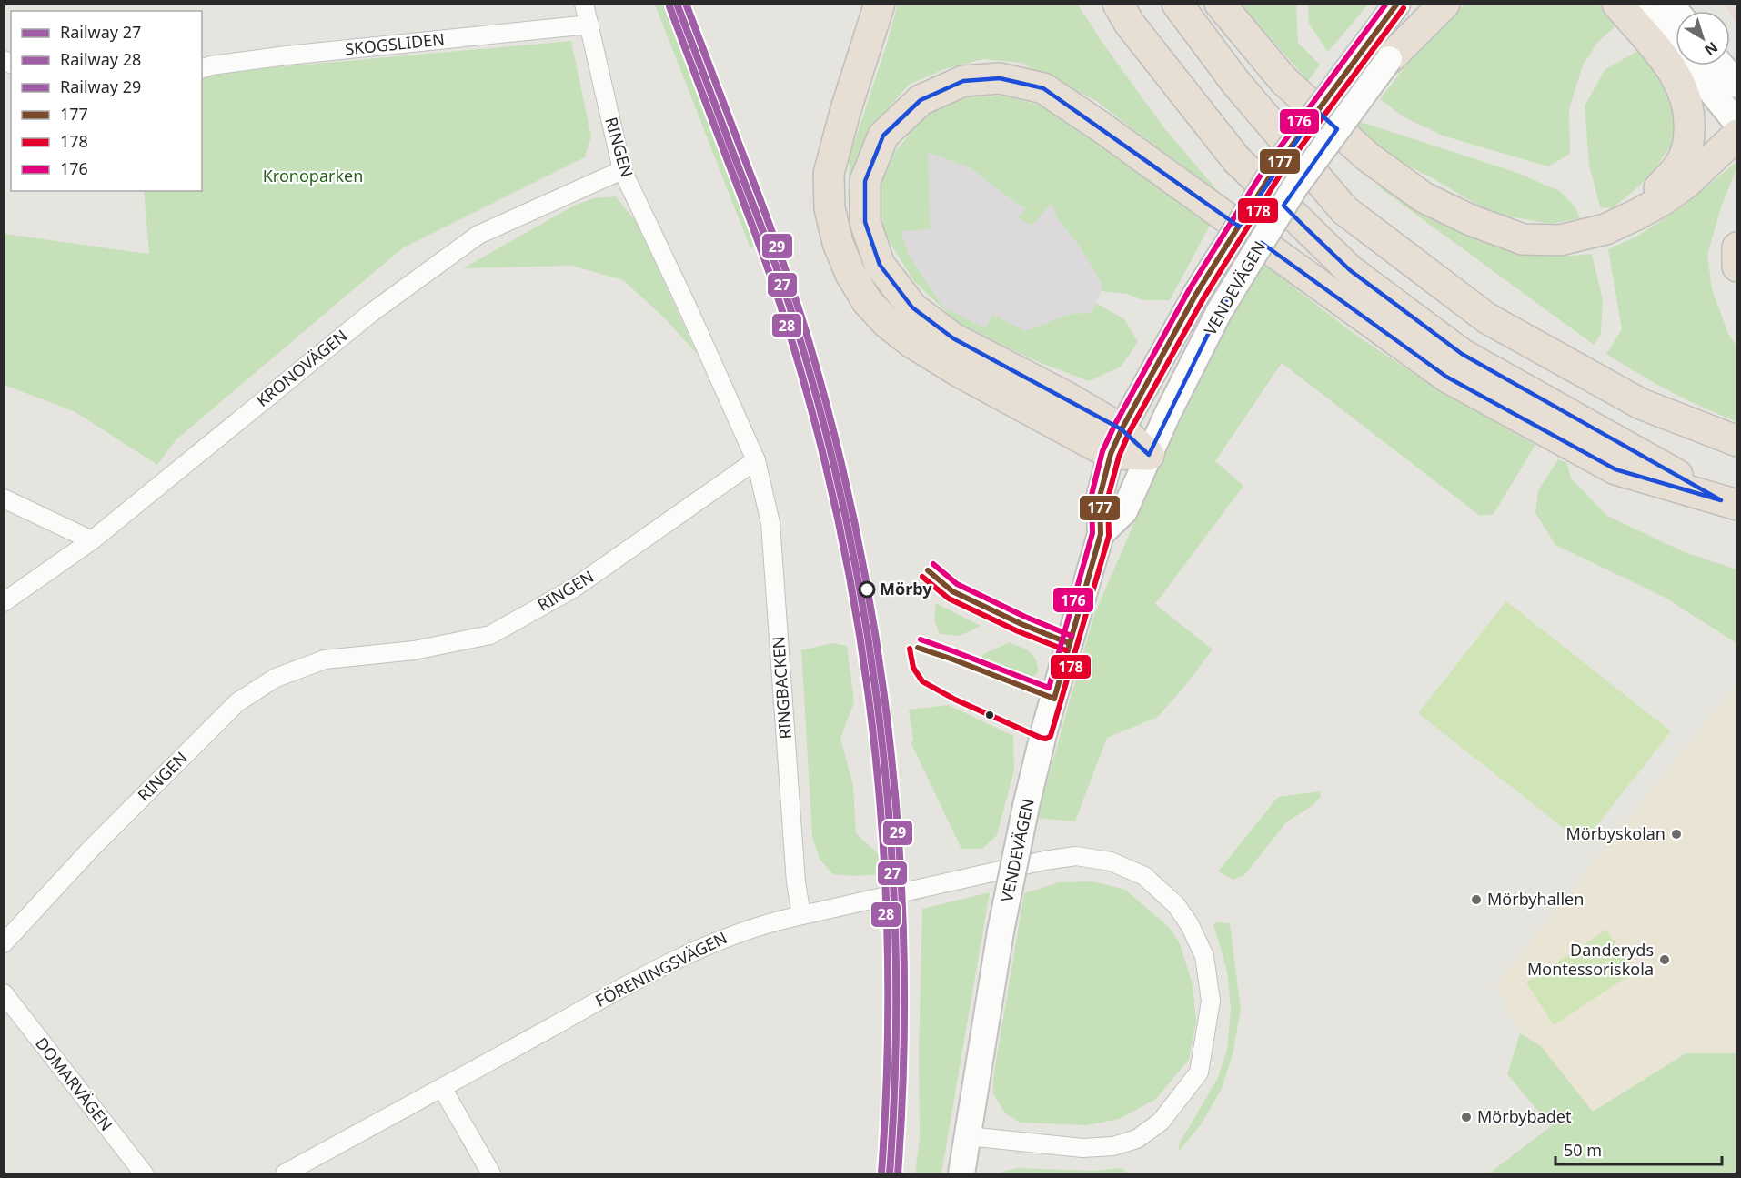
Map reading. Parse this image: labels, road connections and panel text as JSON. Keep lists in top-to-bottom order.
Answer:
{
  "streets": {
    "street": [
      "SKOGSLIDEN",
      "RINGEN",
      "VENDEVÄGEN",
      "KRONOVÄGEN",
      "RINGBACKEN",
      "FÖRENINGSVÄGEN",
      "DOMARVÄGEN"
    ]
  },
  "crossings": [
    ["SKOGSLIDEN", "RINGEN"],
    ["RINGEN", "KRONOVÄGEN"],
    ["RINGEN", "RINGBACKEN"],
    ["VENDEVÄGEN", "FÖRENINGSVÄGEN"],
    ["RINGBACKEN", "FÖRENINGSVÄGEN"]
  ],
  "parks": ["Kronoparken"],
  "places": [
    "Mörby",
    "Mörbyskolan",
    "Mörbyhallen",
    "Danderyds Montessoriskola",
    "Mörbybadet"
  ],
  "lines": [
    "rail line 27",
    "rail line 29",
    "transit line 177",
    "transit line 176",
    "rail line 28",
    "transit line 178"
  ],
  "legend": [
    "Railway 27",
    "Railway 28",
    "Railway 29",
    "177",
    "178",
    "176"
  ],
  "scale_bar": "50 m",
  "north": "bottom right"
}
